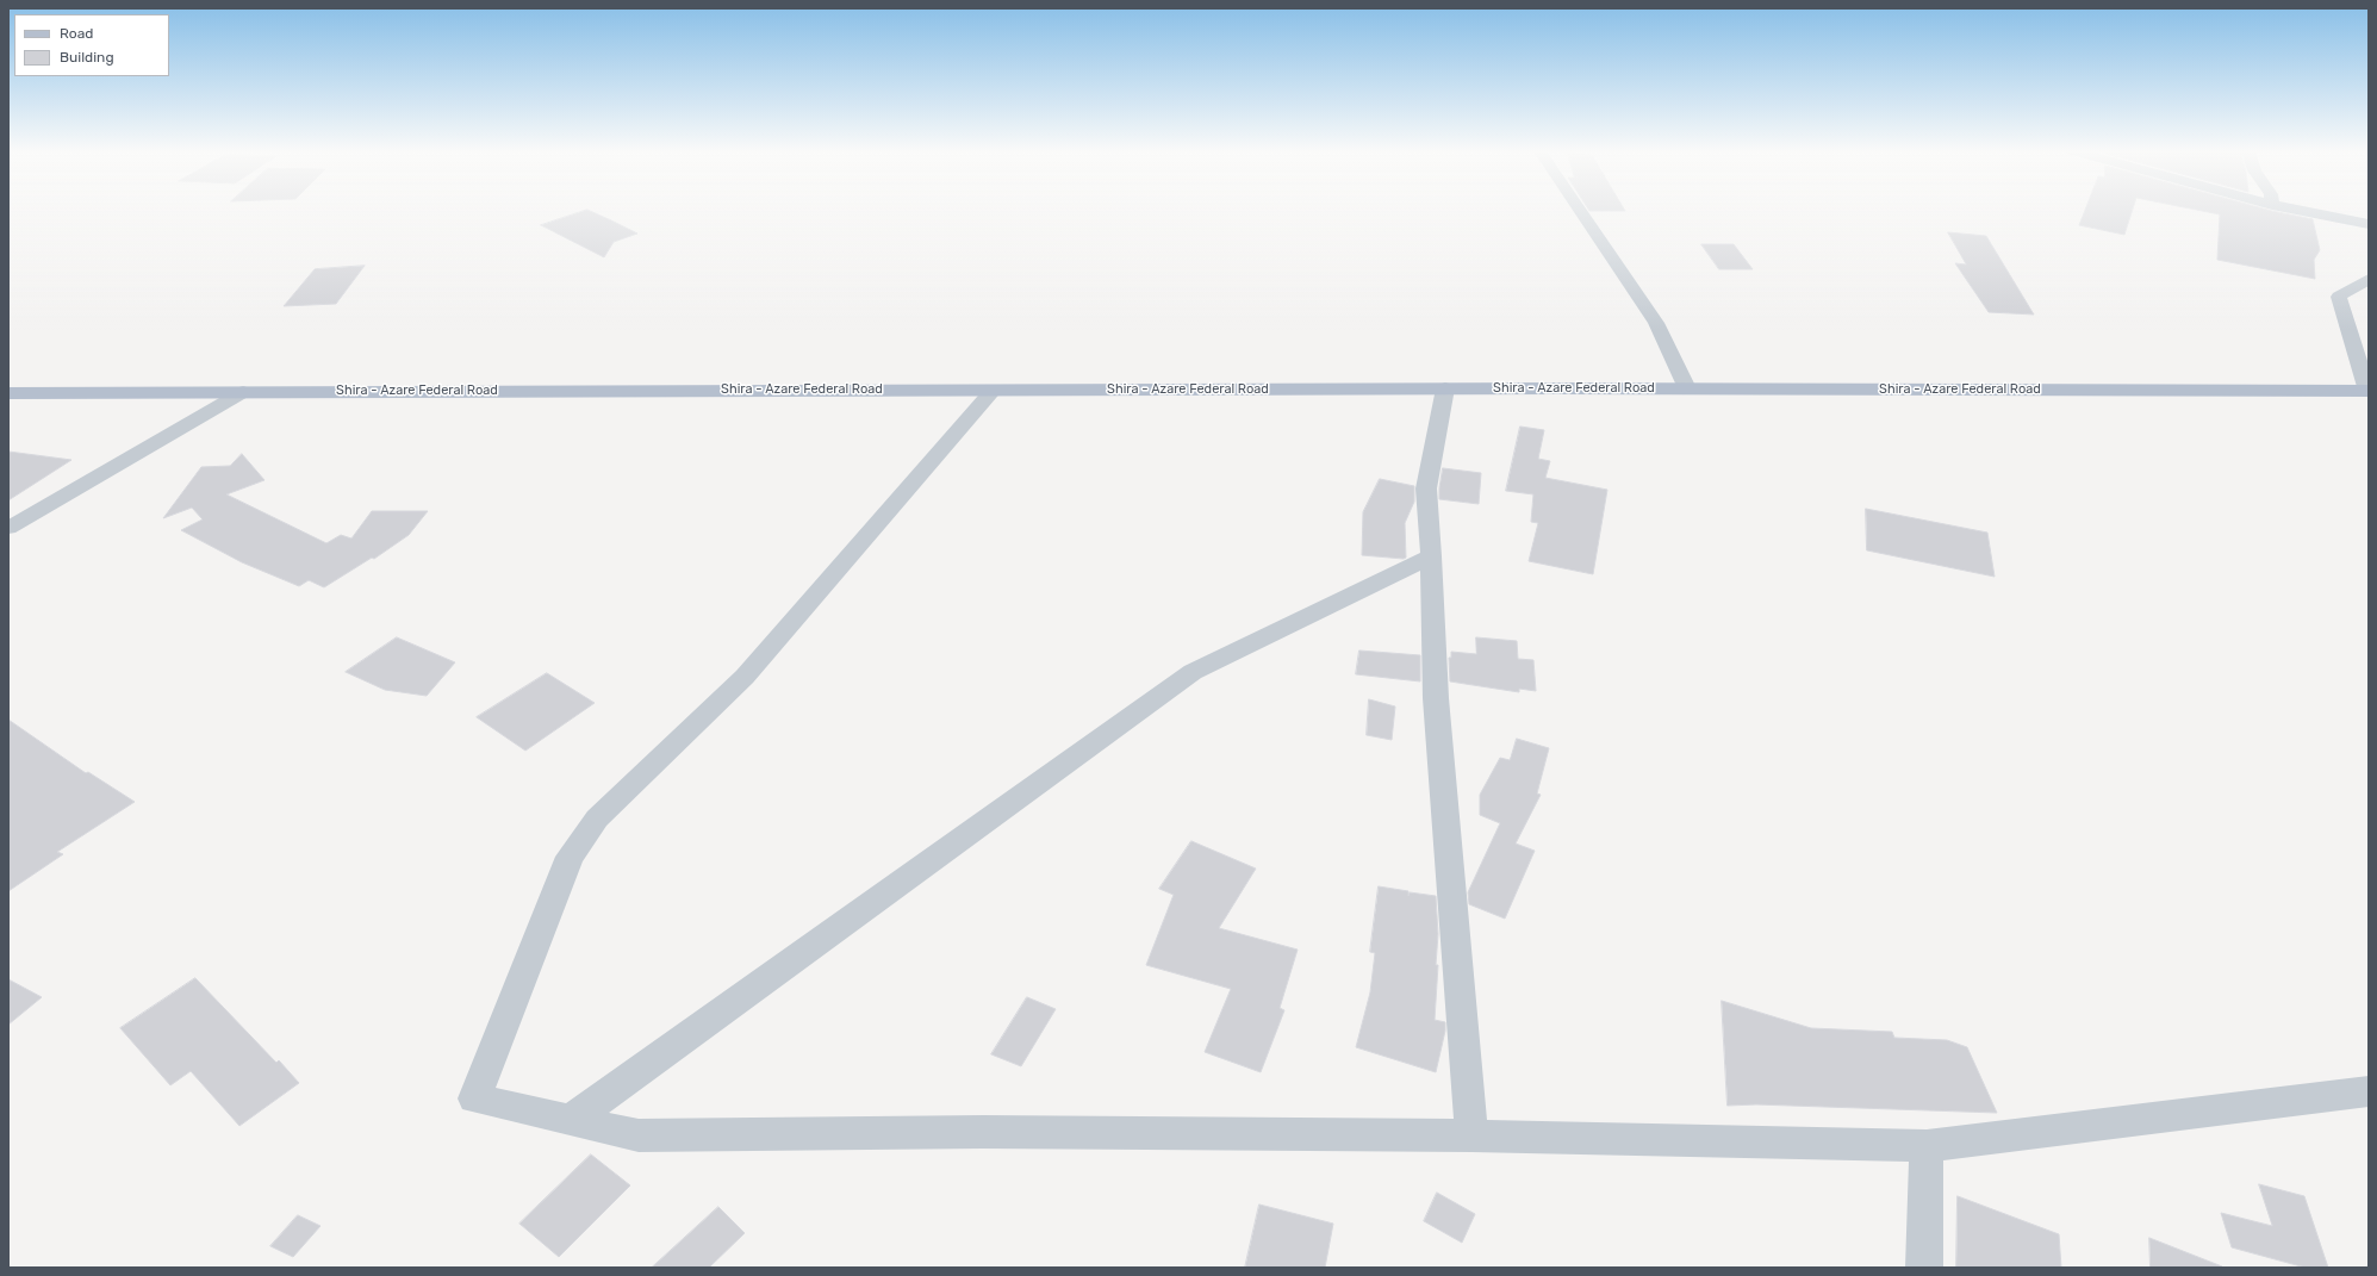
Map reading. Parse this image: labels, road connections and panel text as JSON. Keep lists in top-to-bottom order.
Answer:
{
  "streets": {
    "main road": ["Shira - Azare Federal Road"]
  },
  "legend": ["Road", "Building"]
}
